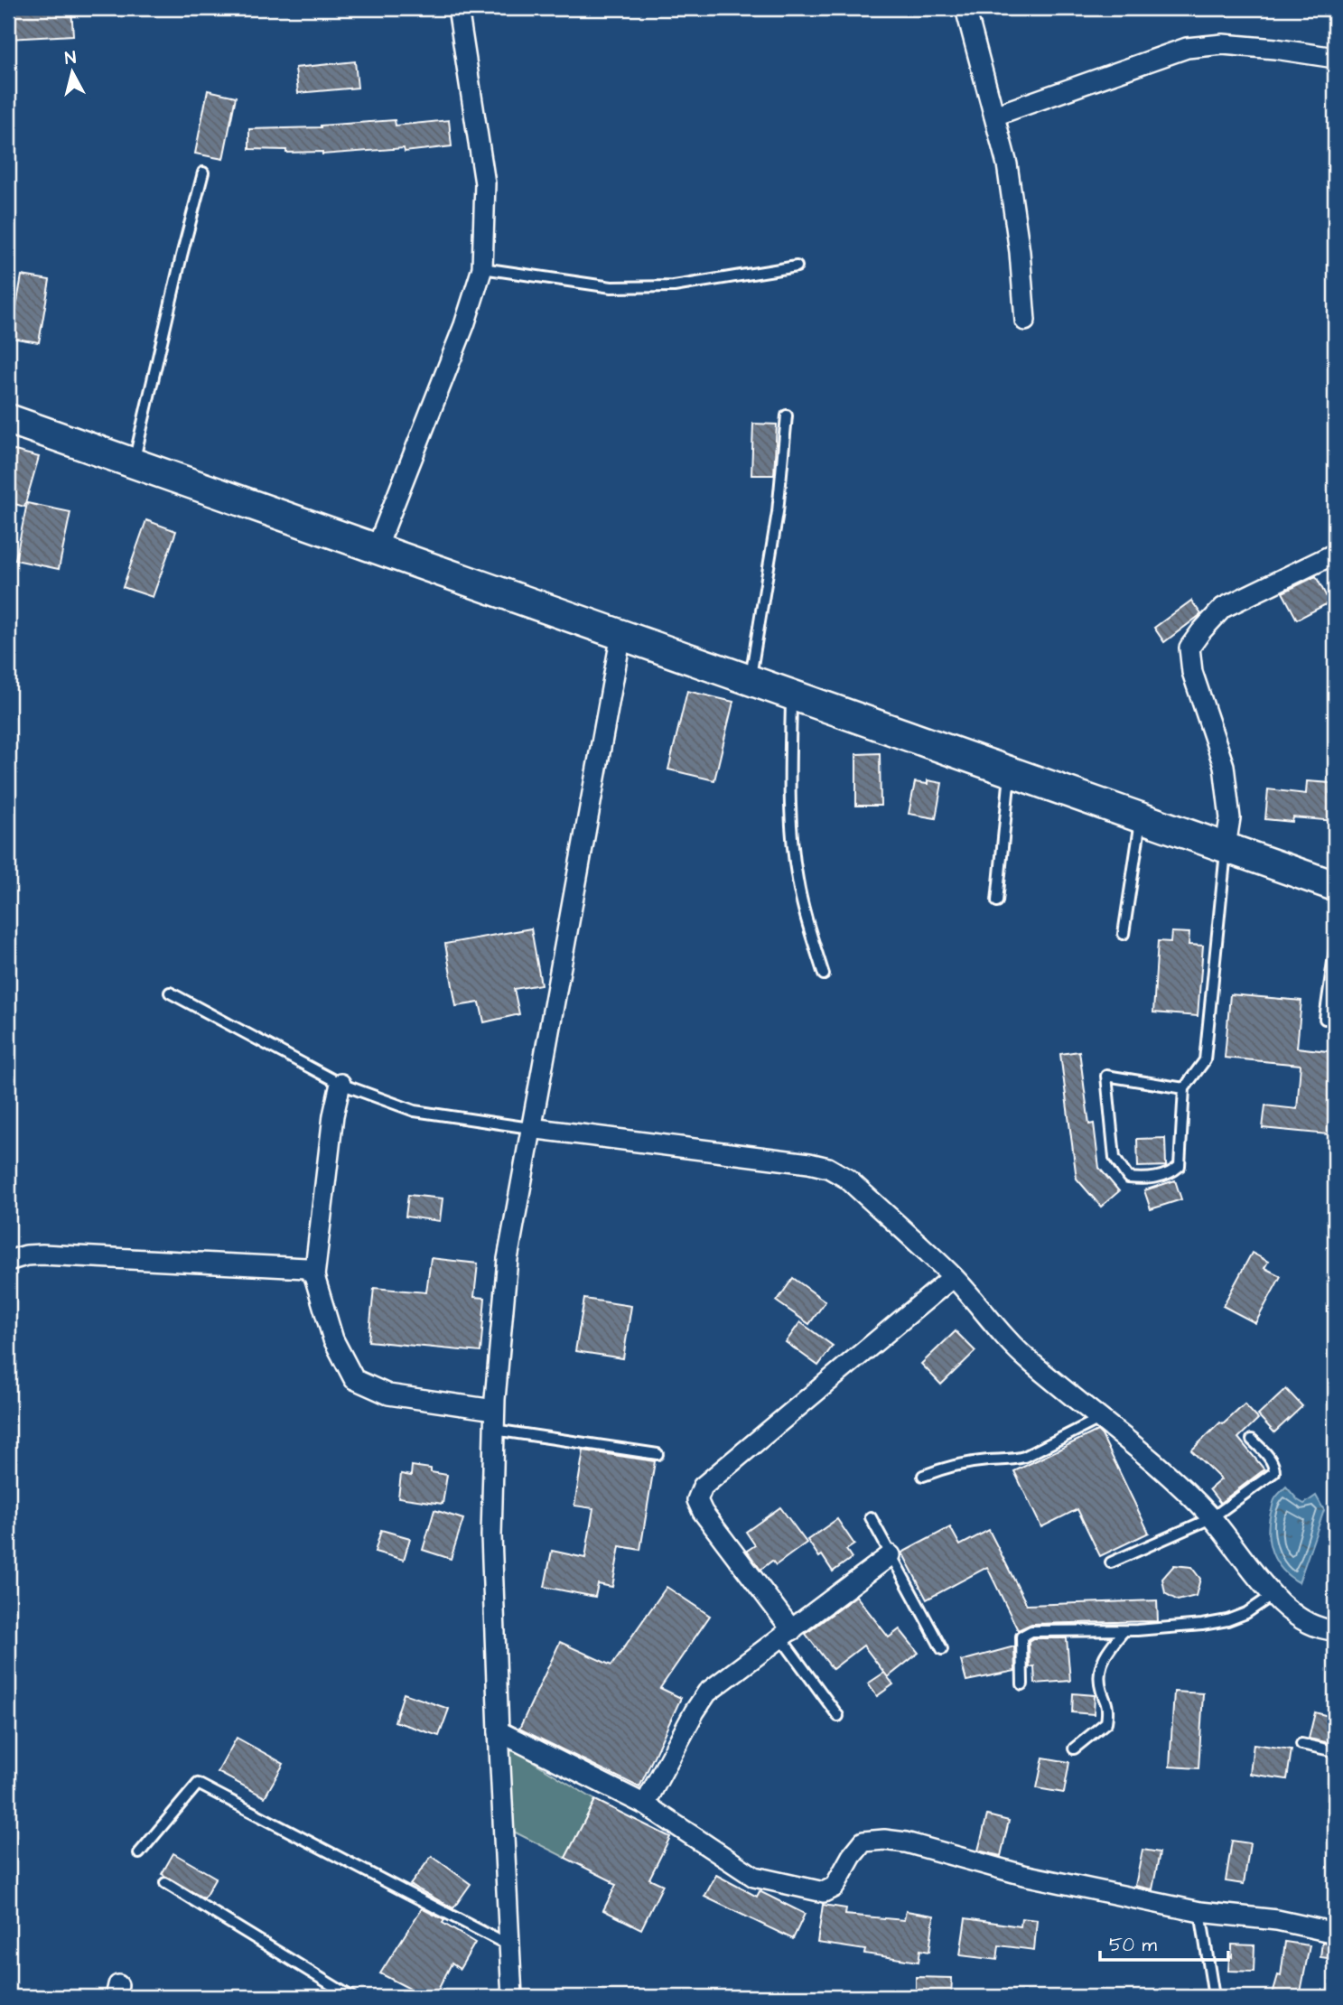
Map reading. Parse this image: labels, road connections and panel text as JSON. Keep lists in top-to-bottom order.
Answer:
{
  "scale_bar": "50 m",
  "north": "top"
}
